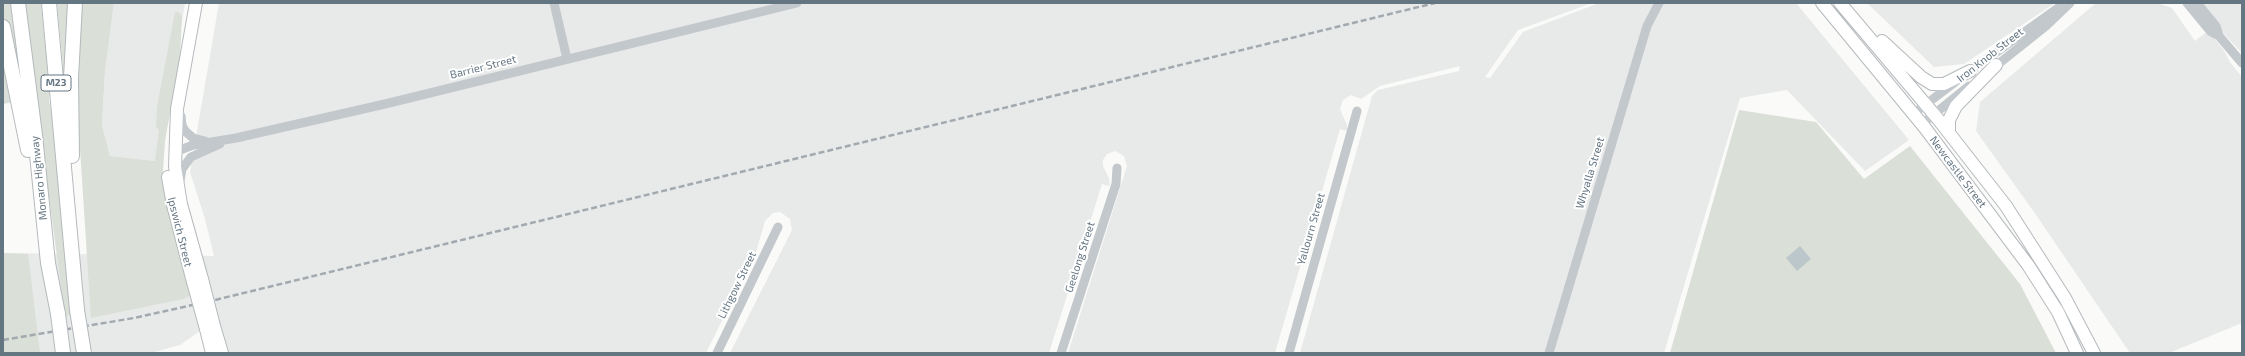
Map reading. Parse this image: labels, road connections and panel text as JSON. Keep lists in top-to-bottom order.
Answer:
{
  "streets": {
    "highway": ["M23", "Monaro Highway"],
    "main road": ["Newcastle Street", "Ipswich Street"],
    "street": [
      "Iron Knob Street",
      "Barrier Street",
      "Whyalla Street",
      "Yallourn Street",
      "Geelong Street",
      "Lithgow Street"
    ]
  },
  "crossings": [
    ["Iron Knob Street", "Newcastle Street"],
    ["Barrier Street", "Ipswich Street"]
  ]
}
